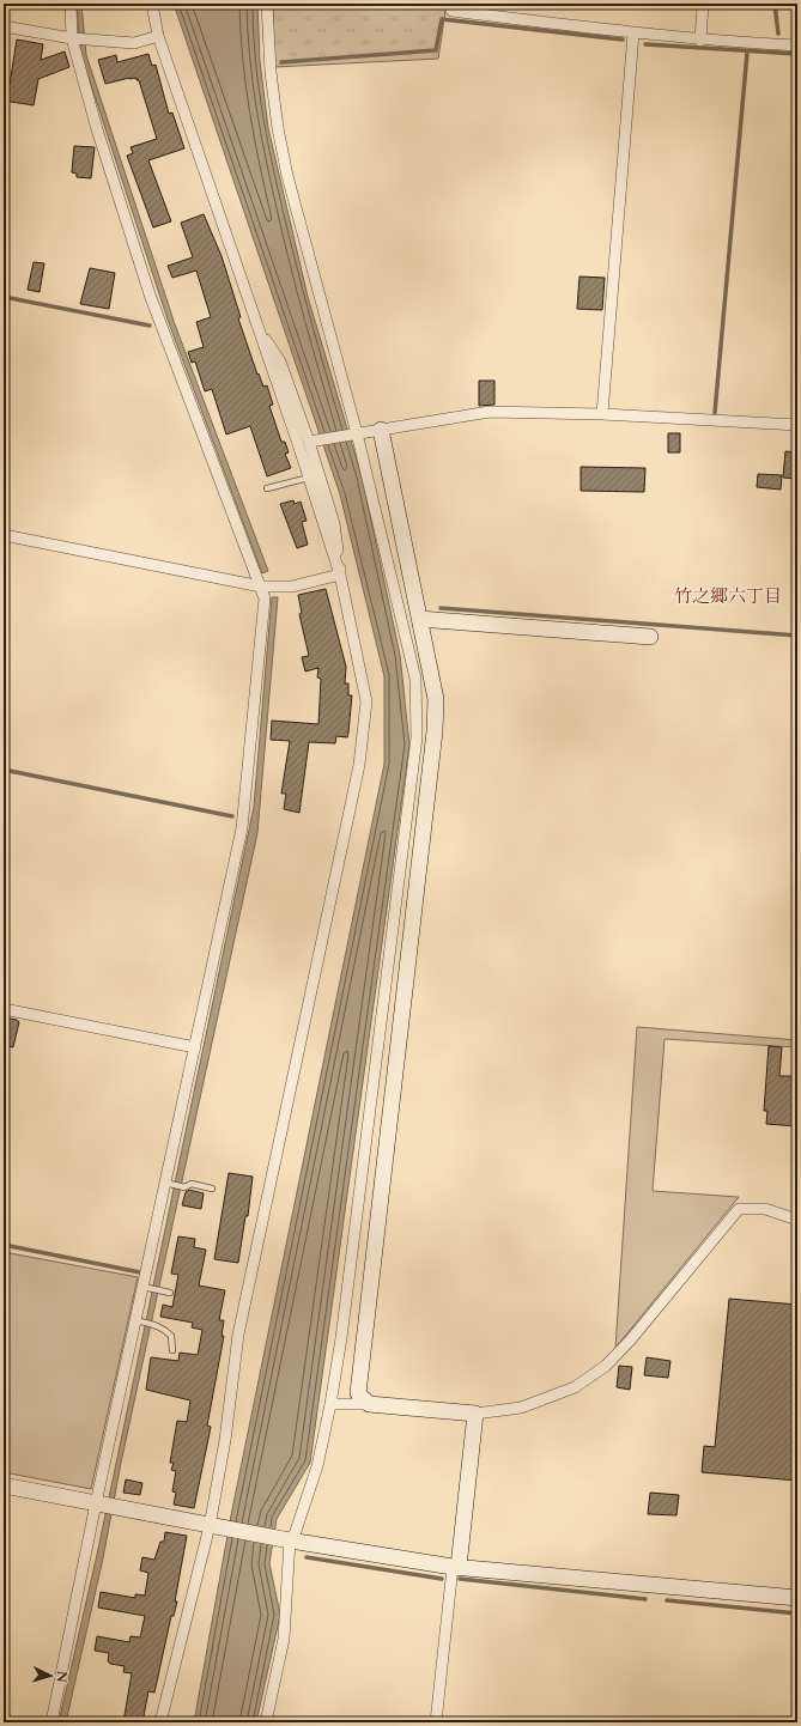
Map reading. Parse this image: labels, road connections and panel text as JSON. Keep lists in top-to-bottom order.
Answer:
{
  "districts": ["竹之郷六丁目"],
  "north": "right"
}
